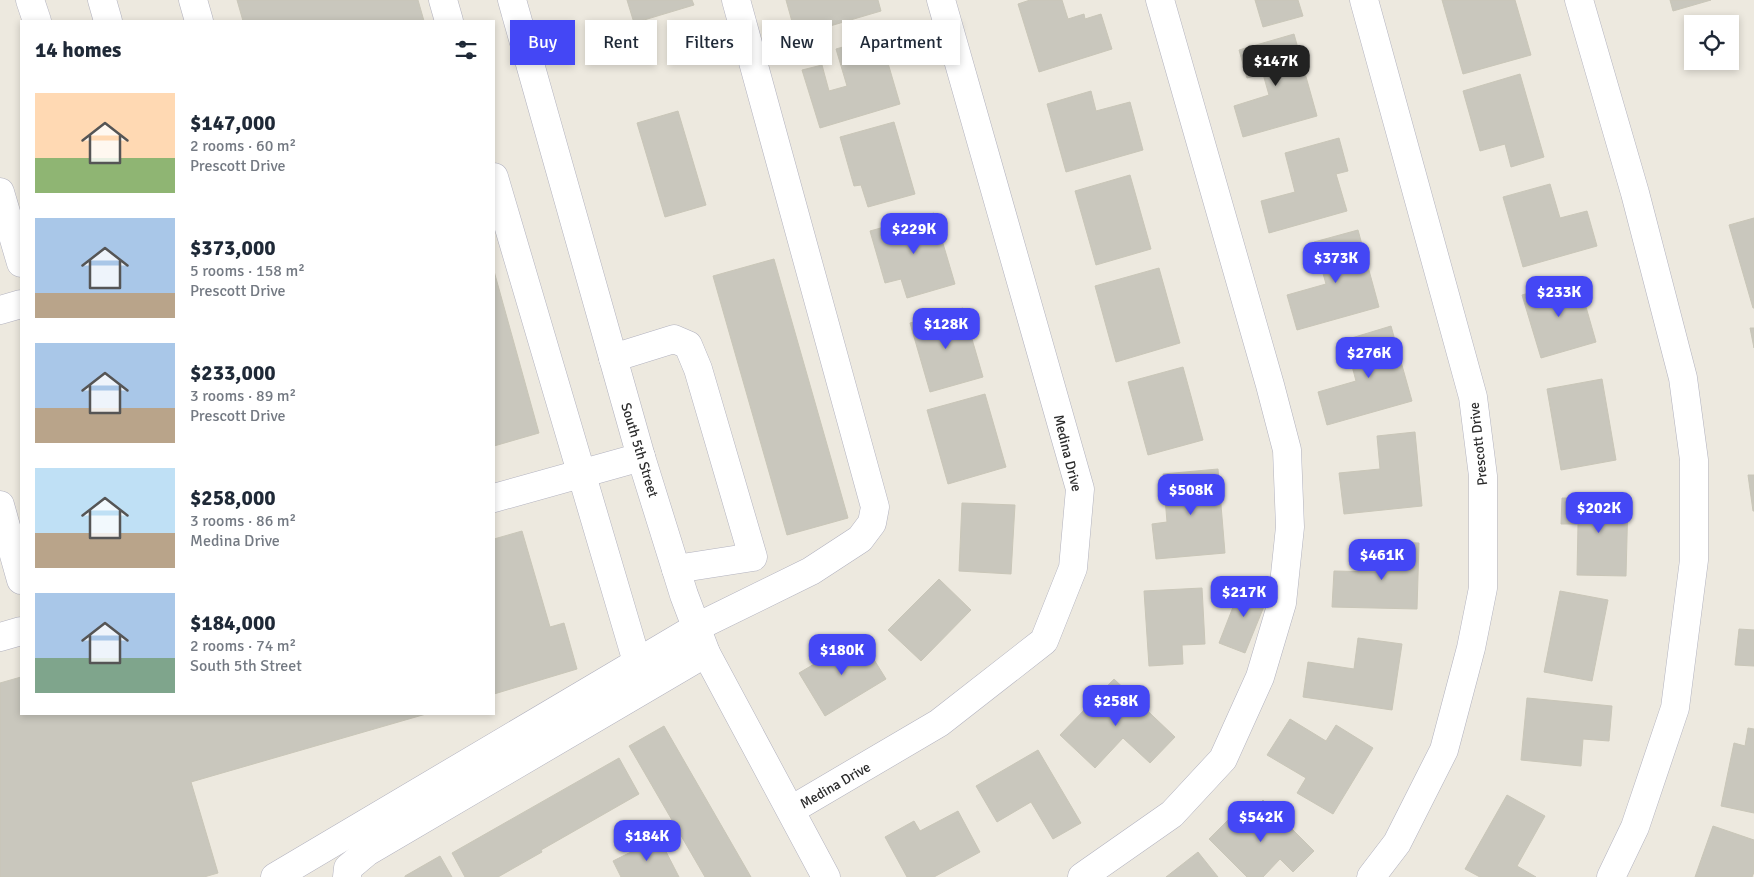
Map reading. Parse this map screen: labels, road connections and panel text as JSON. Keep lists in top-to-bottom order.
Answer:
{
  "streets": {
    "street": ["Prescott Drive", "South 5th Street", "Medina Drive"]
  },
  "crossings": [
    ["South 5th Street", "Medina Drive"]
  ],
  "page": {
    "chip": [
      "Buy",
      "Rent",
      "Filters",
      "New",
      "Apartment"
    ],
    "heading": "14 homes",
    "price": [
      "$147K",
      "$229K",
      "$373K",
      "$233K",
      "$128K",
      "$276K",
      "$508K",
      "$202K",
      "$461K",
      "$217K",
      "$180K",
      "$258K",
      "$542K",
      "$184K"
    ],
    "list": [
      {
        "name": "$147,000",
        "note": "2 rooms · 60 m² · Prescott Drive"
      },
      {
        "name": "$373,000",
        "note": "5 rooms · 158 m² · Prescott Drive"
      },
      {
        "name": "$233,000",
        "note": "3 rooms · 89 m² · Prescott Drive"
      },
      {
        "name": "$258,000",
        "note": "3 rooms · 86 m² · Medina Drive"
      },
      {
        "name": "$184,000",
        "note": "2 rooms · 74 m² · South 5th Street"
      }
    ]
  }
}
